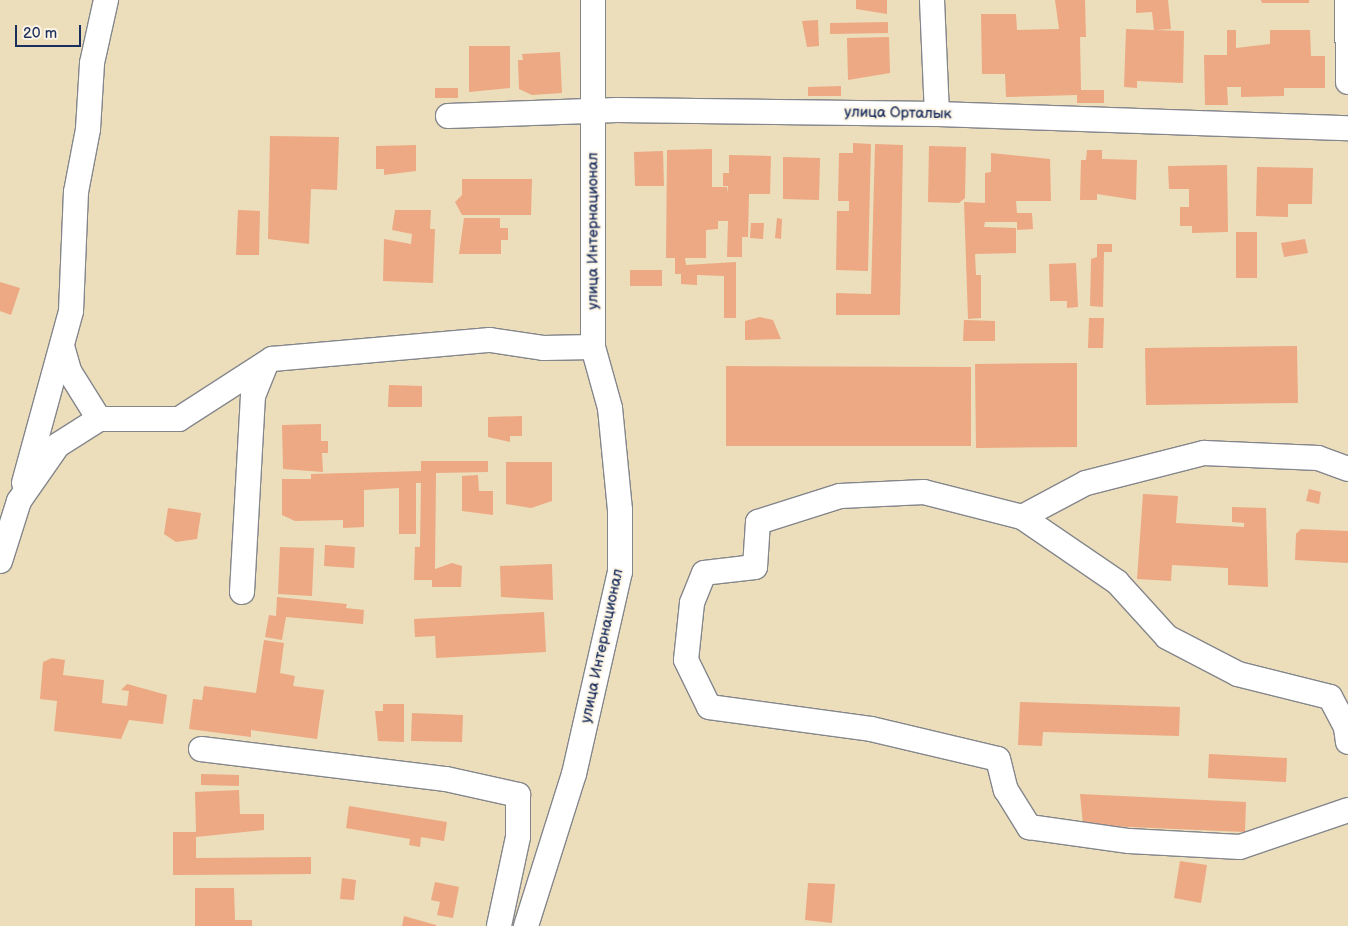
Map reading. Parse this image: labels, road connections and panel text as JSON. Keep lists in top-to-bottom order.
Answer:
{
  "streets": {
    "street": ["улица Орталык", "улица Интернационал"]
  },
  "crossings": [
    ["улица Орталык", "улица Интернационал"]
  ],
  "scale_bar": "20 m"
}
